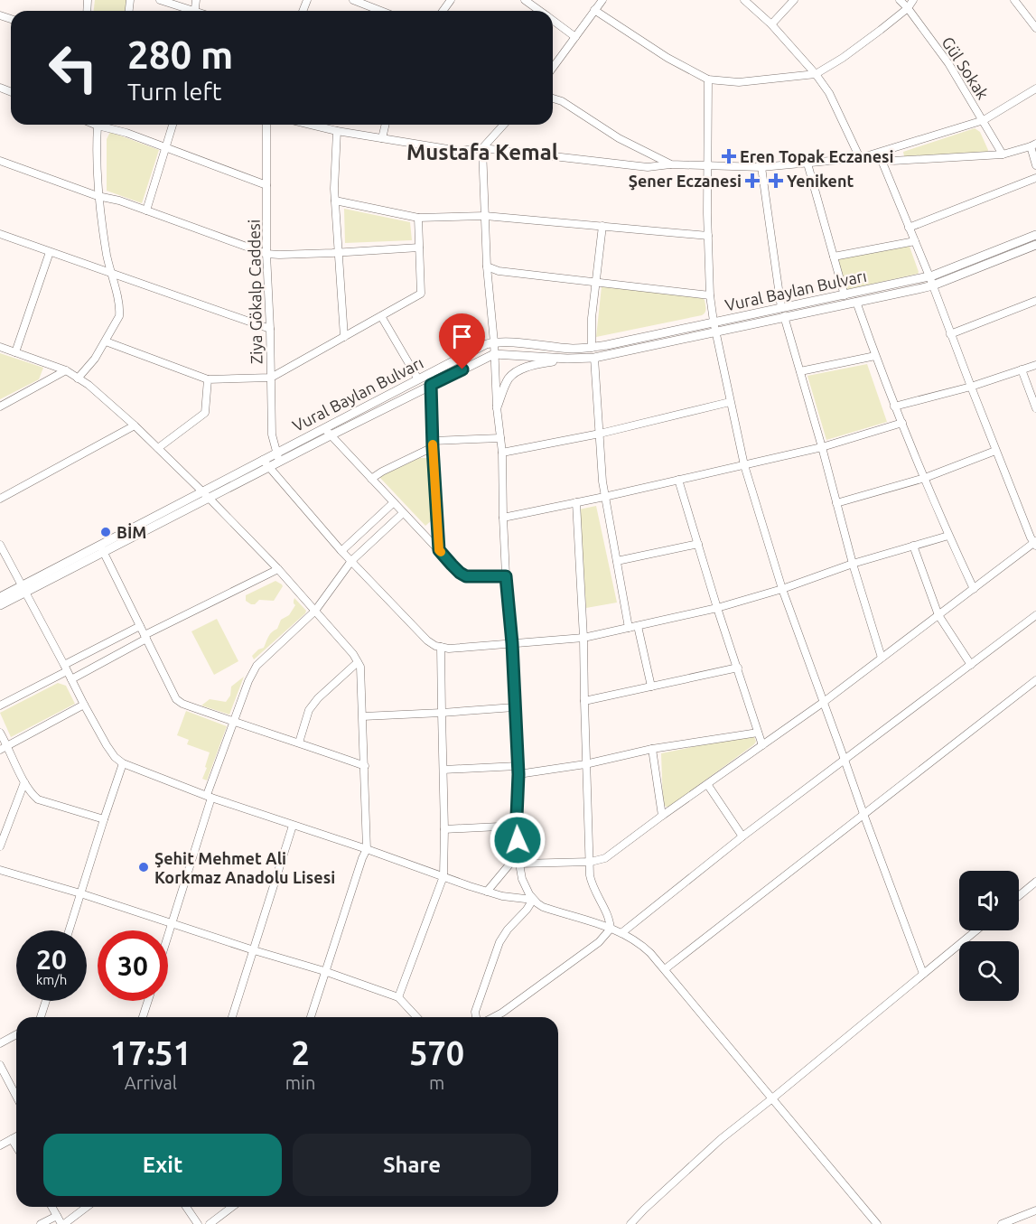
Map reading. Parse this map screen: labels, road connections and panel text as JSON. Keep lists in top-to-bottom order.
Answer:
{
  "streets": {
    "main road": ["Vural Baylan Bulvarı"],
    "street": ["Gül Sokak", "Ziya Gökalp Caddesi"]
  },
  "crossings": [
    ["Vural Baylan Bulvarı", "Ziya Gökalp Caddesi"]
  ],
  "districts": ["Mustafa Kemal"],
  "places": {
    "health": ["Eren Topak Eczanesi", "Şener Eczanesi", "Yenikent"],
    "other": ["BİM", "Şehit Mehmet Ali Korkmaz Anadolu Lisesi"]
  },
  "page": {
    "turn": ["280 m", "Turn left"],
    "speed": "20 km/h",
    "limit": "30",
    "eta": [
      "17:51",
      "Arrival",
      "2",
      "min",
      "570",
      "m"
    ],
    "buttons": ["Exit", "Share"]
  }
}
